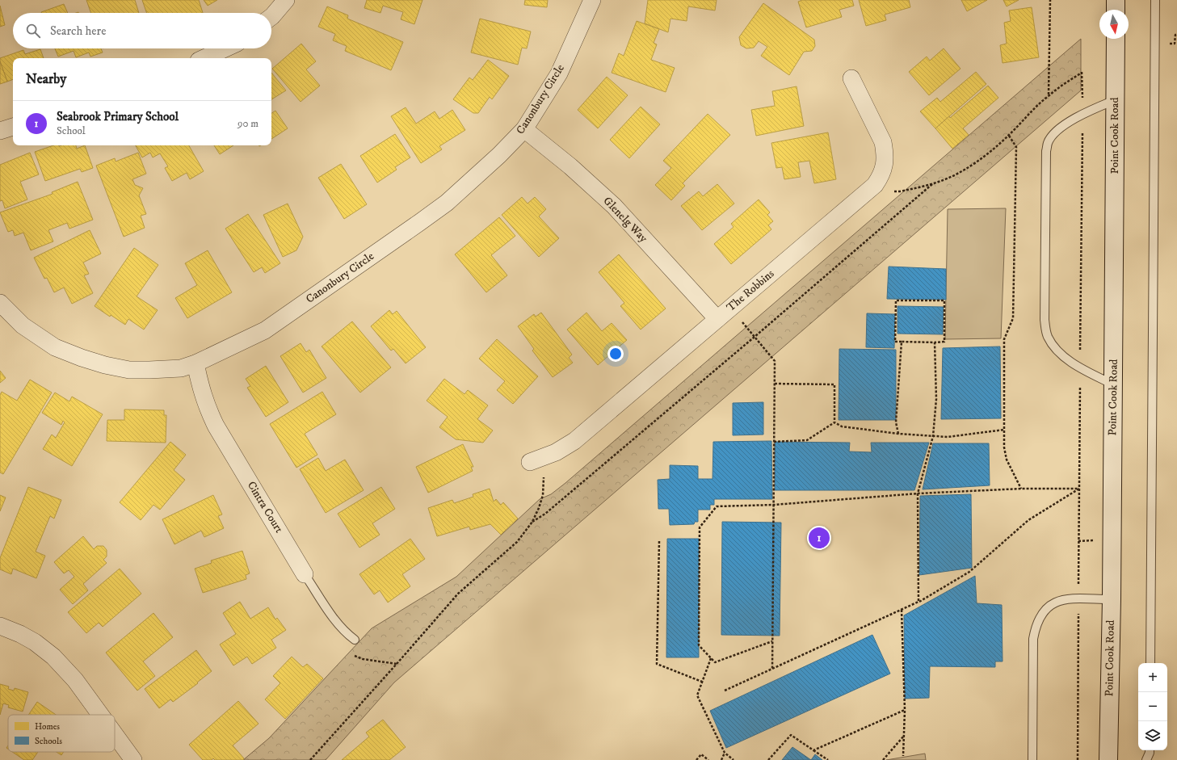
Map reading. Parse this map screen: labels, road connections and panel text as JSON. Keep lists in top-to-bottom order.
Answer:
{
  "streets": {
    "main road": ["Point Cook Road"],
    "street": [
      "Canonbury Circle",
      "Glenelg Way",
      "The Robbins",
      "Cintra Court"
    ]
  },
  "crossings": [
    ["Canonbury Circle", "Glenelg Way"],
    ["Canonbury Circle", "Cintra Court"],
    ["Glenelg Way", "The Robbins"]
  ],
  "legend": ["Homes", "Schools"],
  "north": "bottom",
  "page": {
    "search": "Search here",
    "heading": "Nearby",
    "list": [
      {
        "mark": "1",
        "name": "Seabrook Primary School",
        "note": "School",
        "value": "90 m"
      }
    ],
    "pins": "1",
    "map_buttons": ["+", "−"]
  }
}
